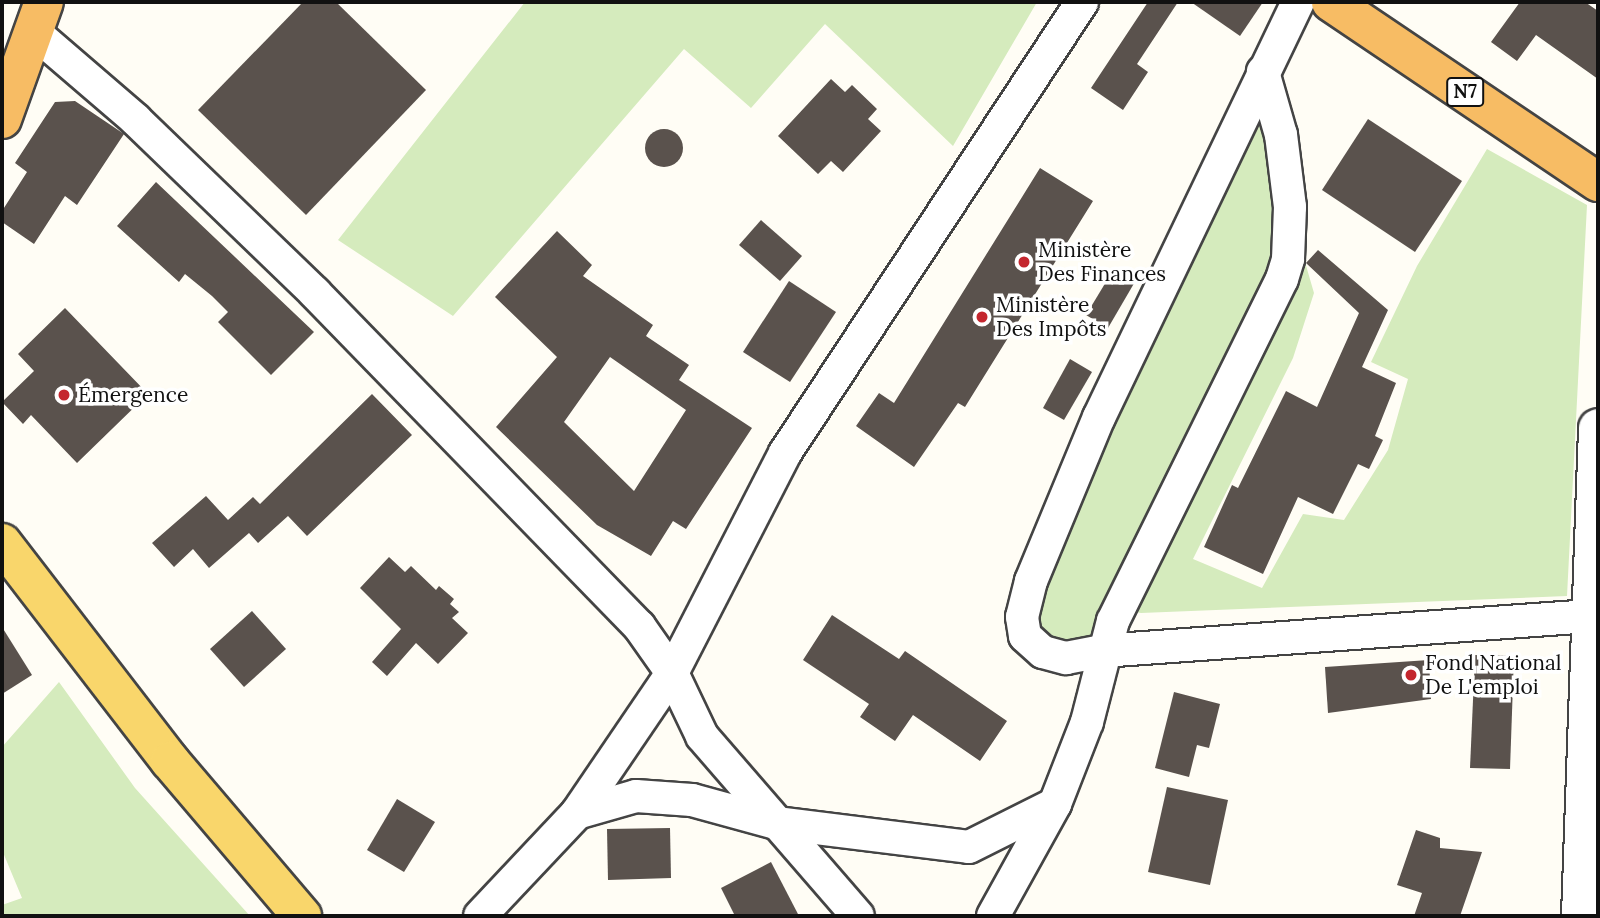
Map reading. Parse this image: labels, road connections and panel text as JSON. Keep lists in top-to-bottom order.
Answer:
{
  "streets": {
    "highway": ["N7"]
  },
  "places": [
    "Ministère Des Finances",
    "Ministère Des Impôts",
    "Émergence",
    "Fond National De L'emploi"
  ]
}
